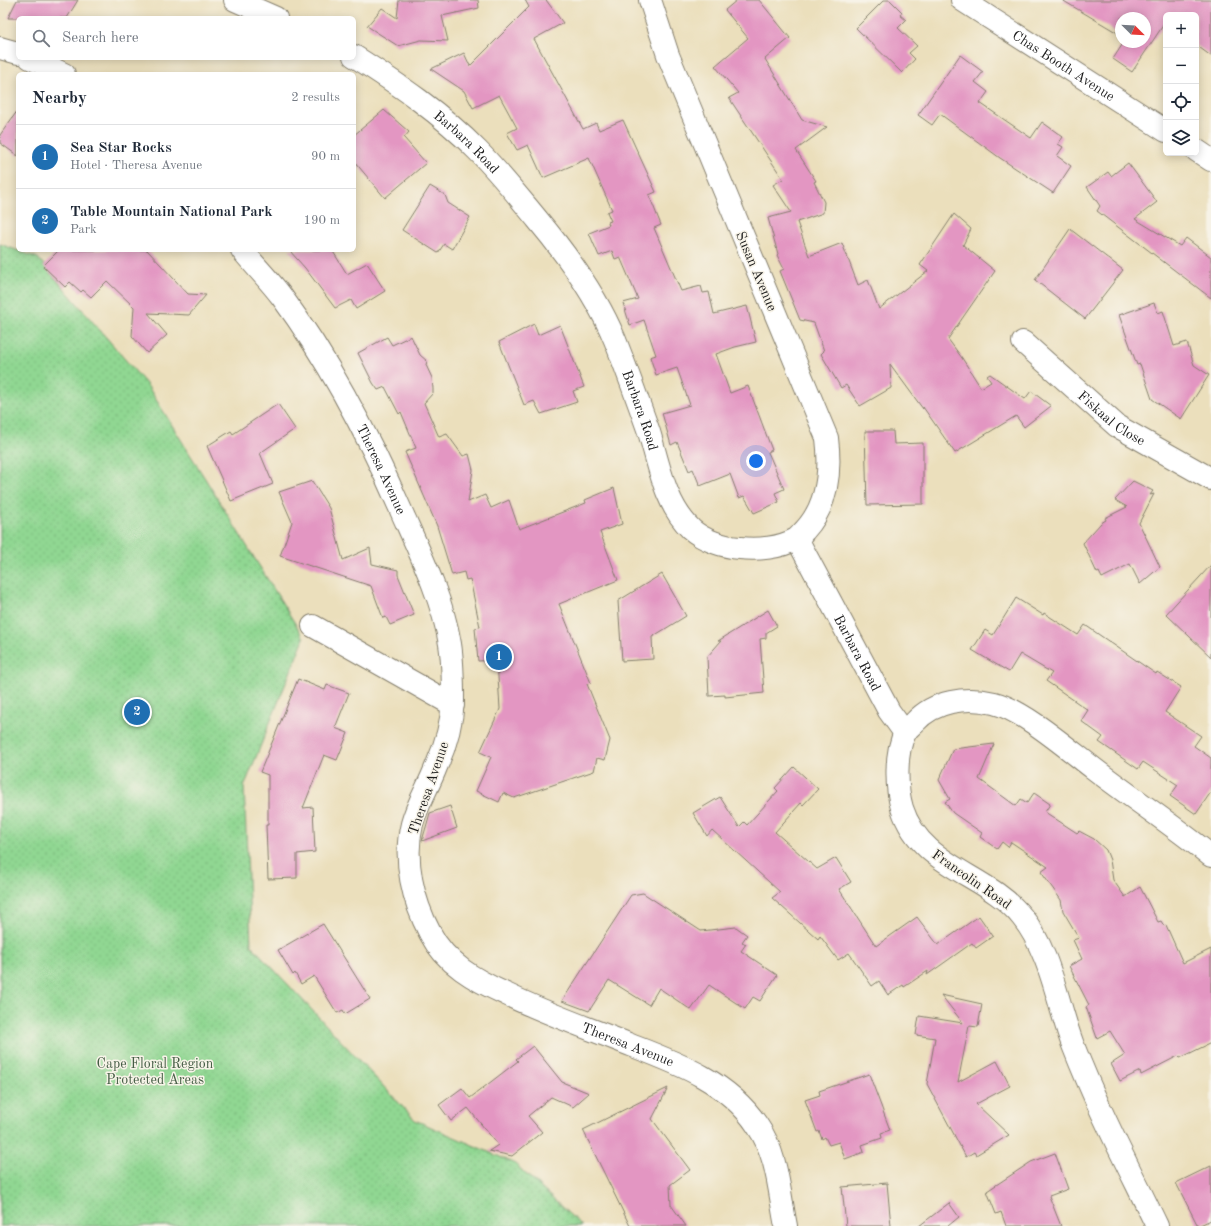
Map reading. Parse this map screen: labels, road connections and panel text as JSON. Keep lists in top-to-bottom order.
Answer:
{
  "streets": {
    "street": [
      "Chas Booth Avenue",
      "Barbara Road",
      "Susan Avenue",
      "Fiskaal Close",
      "Theresa Avenue",
      "Francolin Road"
    ]
  },
  "crossings": [
    ["Barbara Road", "Susan Avenue"],
    ["Barbara Road", "Francolin Road"]
  ],
  "parks": ["Cape Floral Region Protected Areas"],
  "north": "bottom right",
  "page": {
    "map_buttons": ["+", "−"],
    "search": "Search here",
    "heading": ["Nearby", "2 results"],
    "list": [
      {
        "mark": "1",
        "name": "Sea Star Rocks",
        "note": "Hotel · Theresa Avenue",
        "value": "90 m"
      },
      {
        "mark": "2",
        "name": "Table Mountain National Park",
        "note": "Park",
        "value": "190 m"
      }
    ],
    "pins": ["1", "2"]
  }
}
